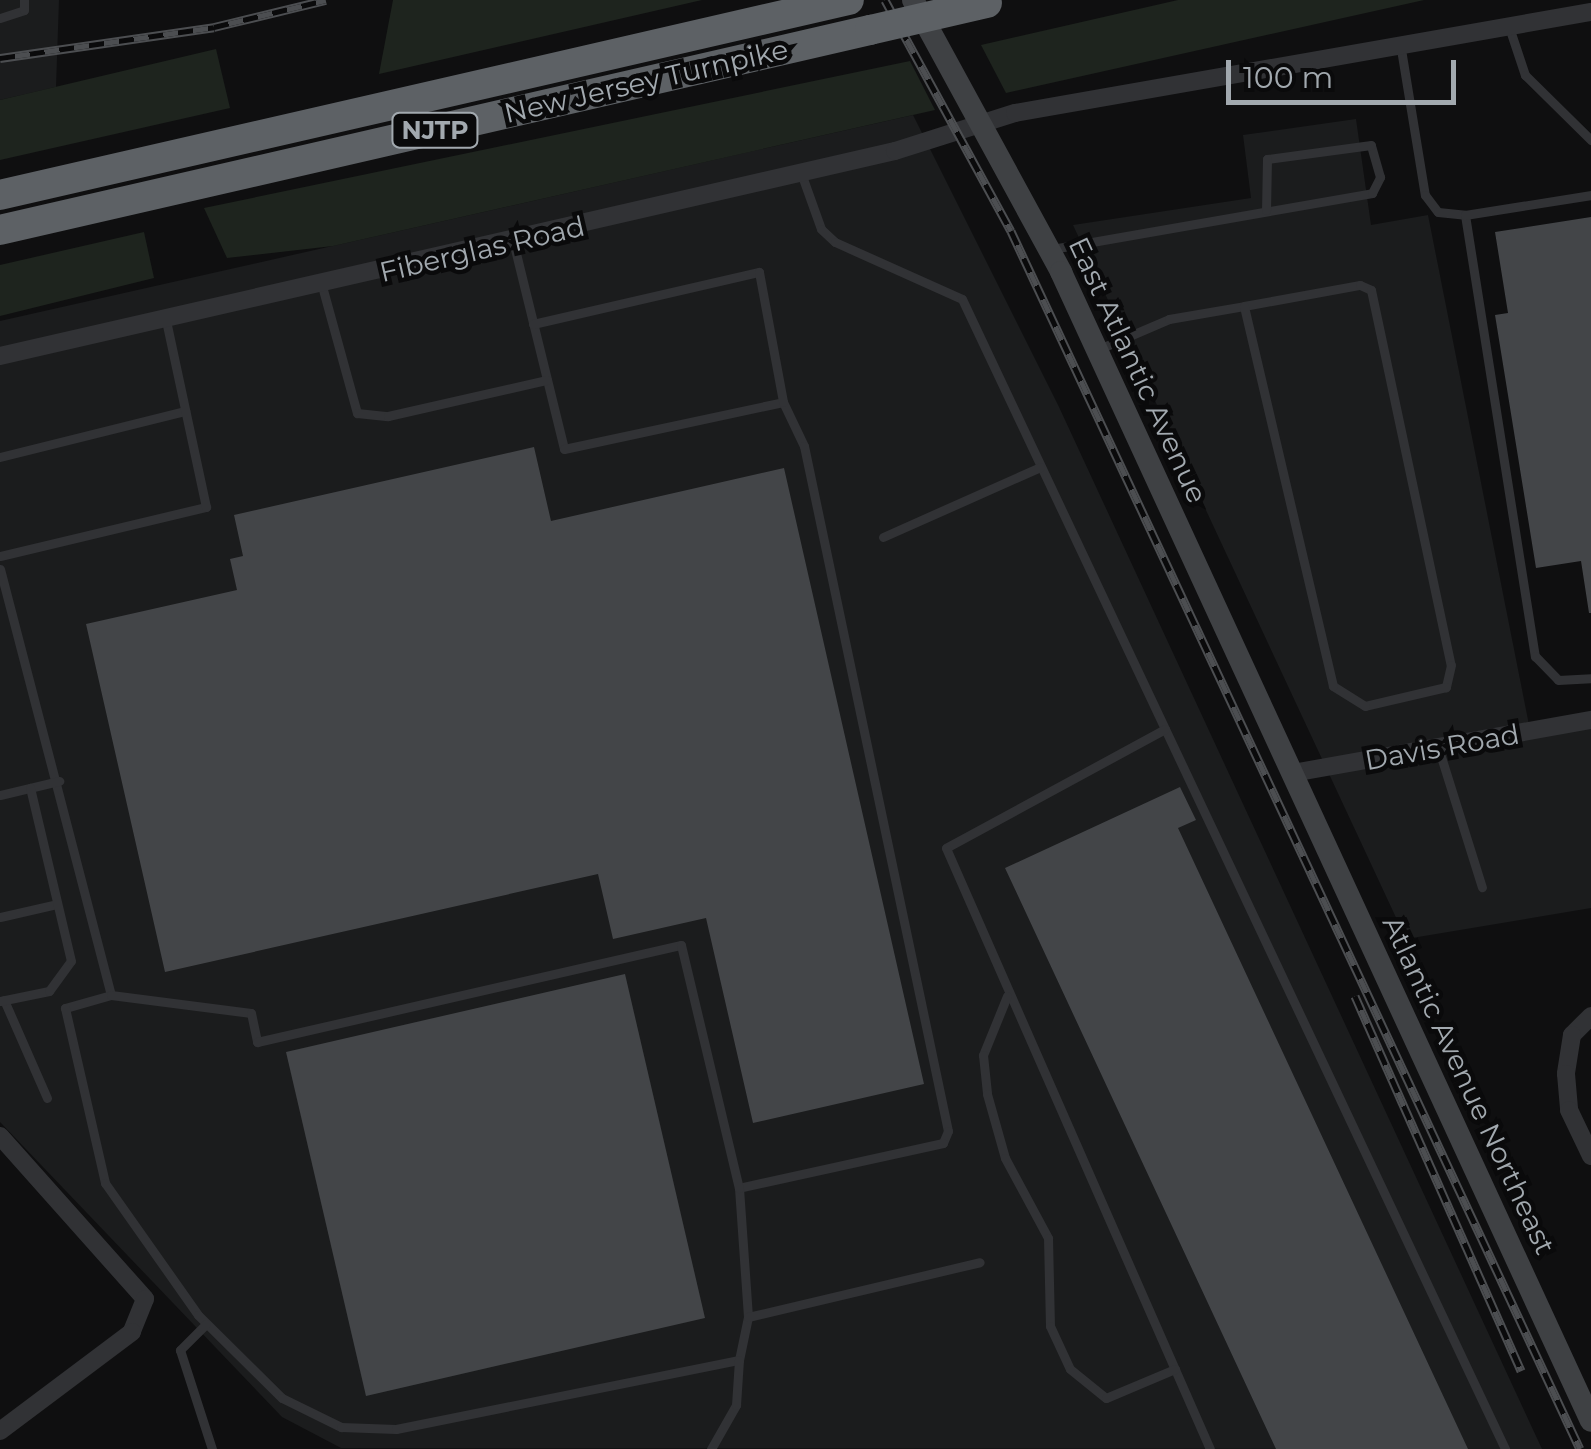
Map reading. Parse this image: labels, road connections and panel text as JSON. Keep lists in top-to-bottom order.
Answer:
{
  "streets": {
    "highway": ["New Jersey Turnpike", "NJTP"],
    "street": [
      "Fiberglas Road",
      "East Atlantic Avenue",
      "Davis Road",
      "Atlantic Avenue Northeast"
    ]
  },
  "crossings": [
    ["Fiberglas Road", "East Atlantic Avenue"],
    ["East Atlantic Avenue", "Davis Road"],
    ["East Atlantic Avenue", "Atlantic Avenue Northeast"],
    ["Davis Road", "Atlantic Avenue Northeast"]
  ],
  "scale_bar": "100 m"
}
